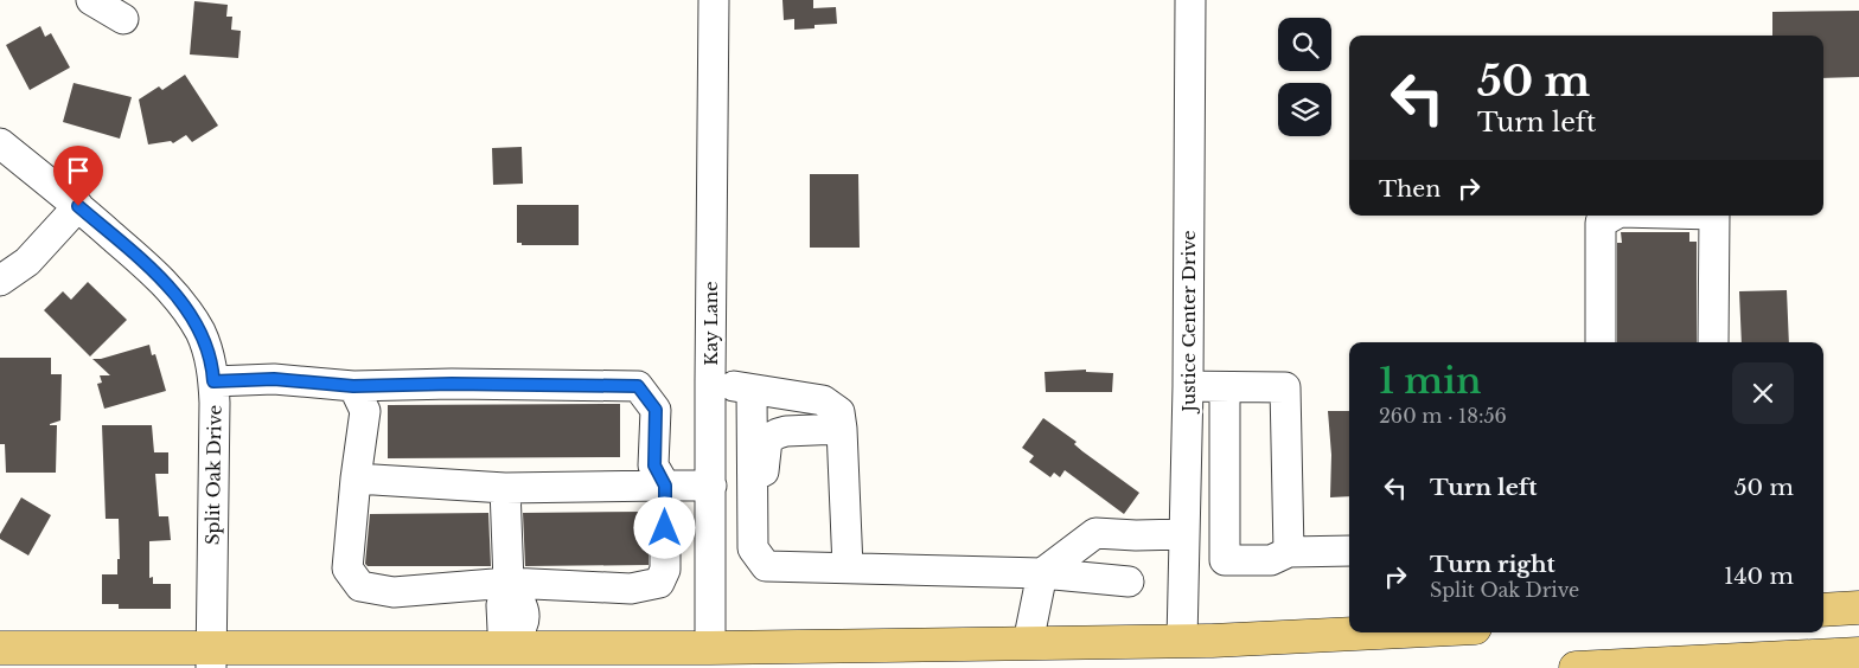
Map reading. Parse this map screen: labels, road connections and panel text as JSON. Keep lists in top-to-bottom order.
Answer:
{
  "streets": {
    "street": ["Justice Center Drive", "Kay Lane", "Split Oak Drive"]
  },
  "page": {
    "turn": ["50 m", "Turn left"],
    "then": "Then",
    "heading": ["1 min", "260 m · 18:56"],
    "list": [
      {
        "name": "Turn left",
        "value": "50 m"
      },
      {
        "name": "Turn right",
        "note": "Split Oak Drive",
        "value": "140 m"
      }
    ]
  }
}
